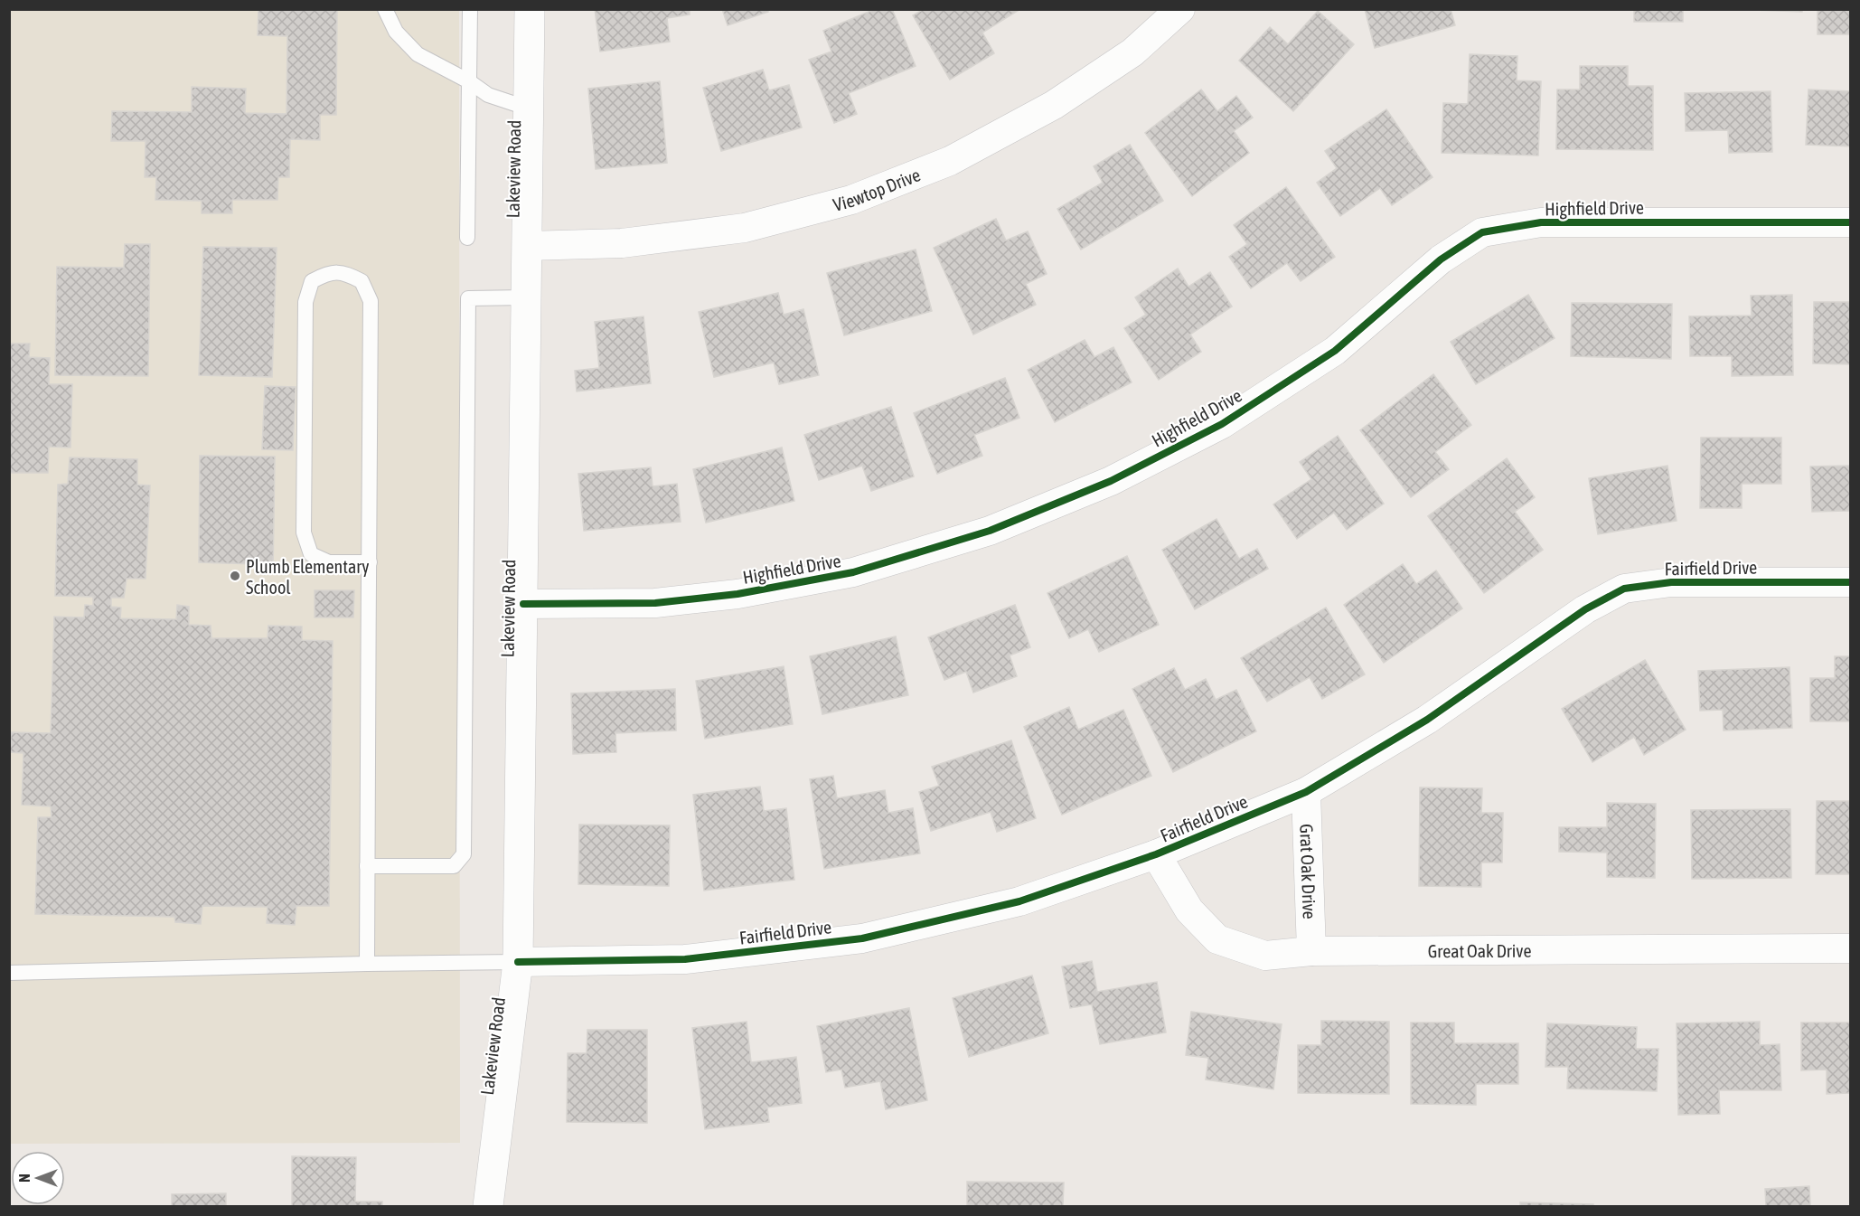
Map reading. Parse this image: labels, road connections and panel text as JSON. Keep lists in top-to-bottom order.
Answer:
{
  "streets": {
    "street": [
      "Lakeview Road",
      "Viewtop Drive",
      "Highfield Drive",
      "Fairfield Drive",
      "Grat Oak Drive",
      "Great Oak Drive"
    ]
  },
  "crossings": [
    ["Lakeview Road", "Viewtop Drive"],
    ["Lakeview Road", "Highfield Drive"],
    ["Lakeview Road", "Fairfield Drive"],
    ["Fairfield Drive", "Grat Oak Drive"],
    ["Fairfield Drive", "Great Oak Drive"],
    ["Grat Oak Drive", "Great Oak Drive"]
  ],
  "places": ["Plumb Elementary School"],
  "north": "left"
}
